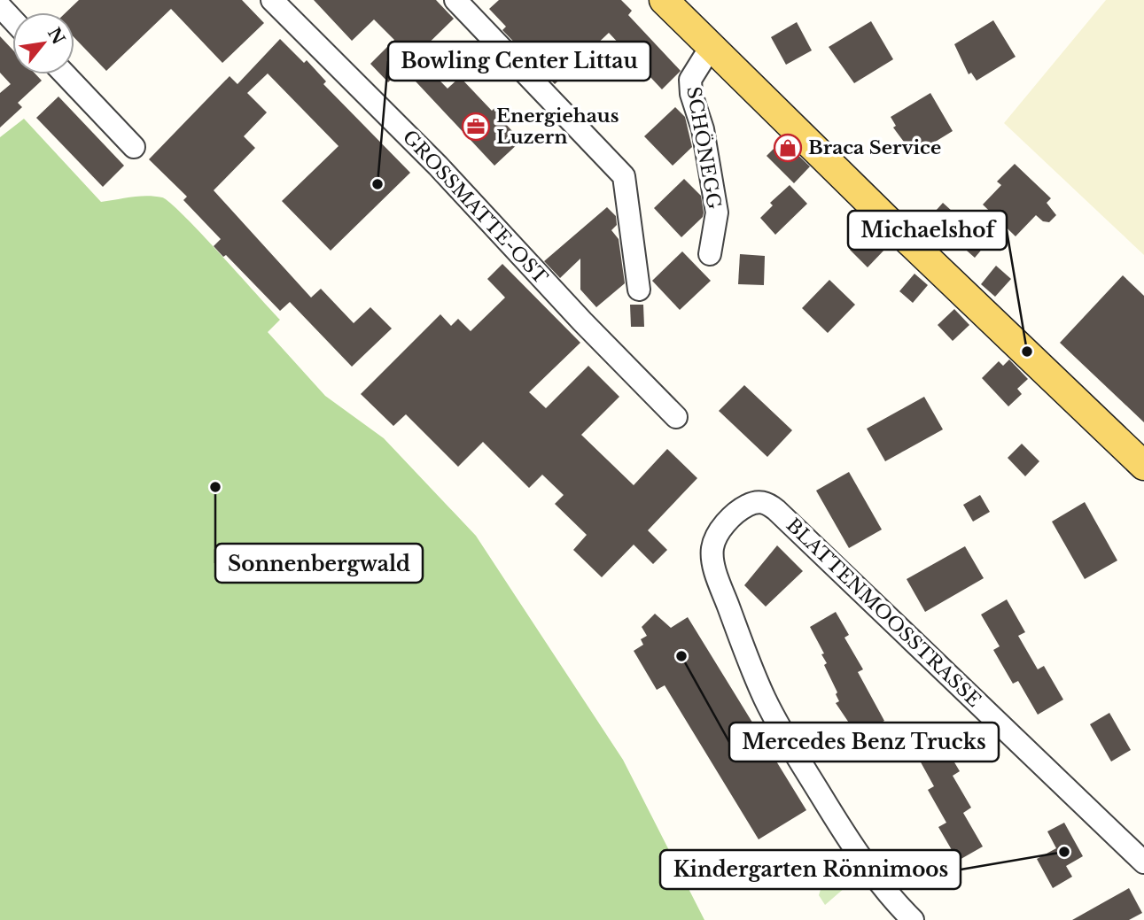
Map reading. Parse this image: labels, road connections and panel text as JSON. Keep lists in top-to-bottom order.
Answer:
{
  "streets": {
    "street": ["SCHÖNEGG", "GROSSMATTE-OST", "BLATTENMOOSSTRASSE"]
  },
  "places": {
    "office": ["Energiehaus Luzern"],
    "shop": ["Braca Service"],
    "other": [
      "Bowling Center Littau",
      "Michaelshof",
      "Sonnenbergwald",
      "Mercedes Benz Trucks",
      "Kindergarten Rönnimoos"
    ]
  },
  "north": "top right"
}
